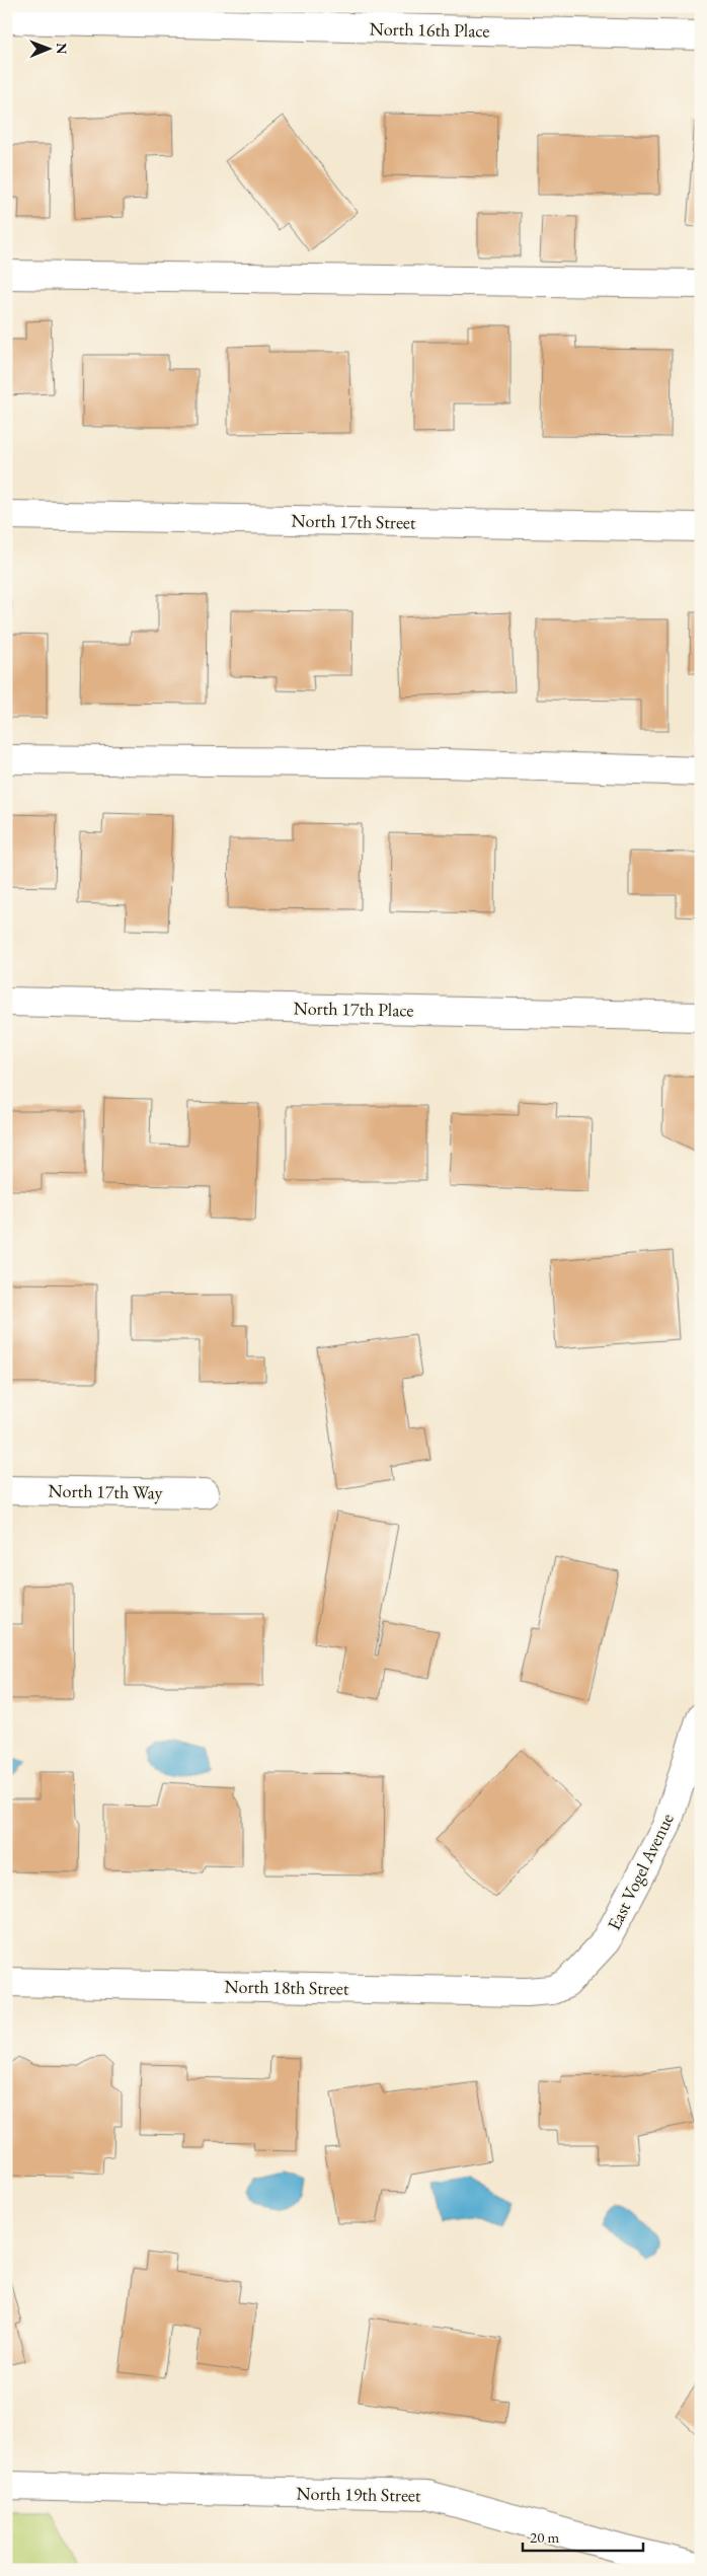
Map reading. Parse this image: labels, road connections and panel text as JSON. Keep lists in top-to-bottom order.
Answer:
{
  "streets": {
    "street": [
      "North 16th Place",
      "North 17th Street",
      "North 17th Place",
      "North 17th Way",
      "East Vogel Avenue",
      "North 18th Street",
      "North 19th Street"
    ]
  },
  "crossings": [
    ["East Vogel Avenue", "North 18th Street"]
  ],
  "scale_bar": "20 m",
  "north": "right"
}
